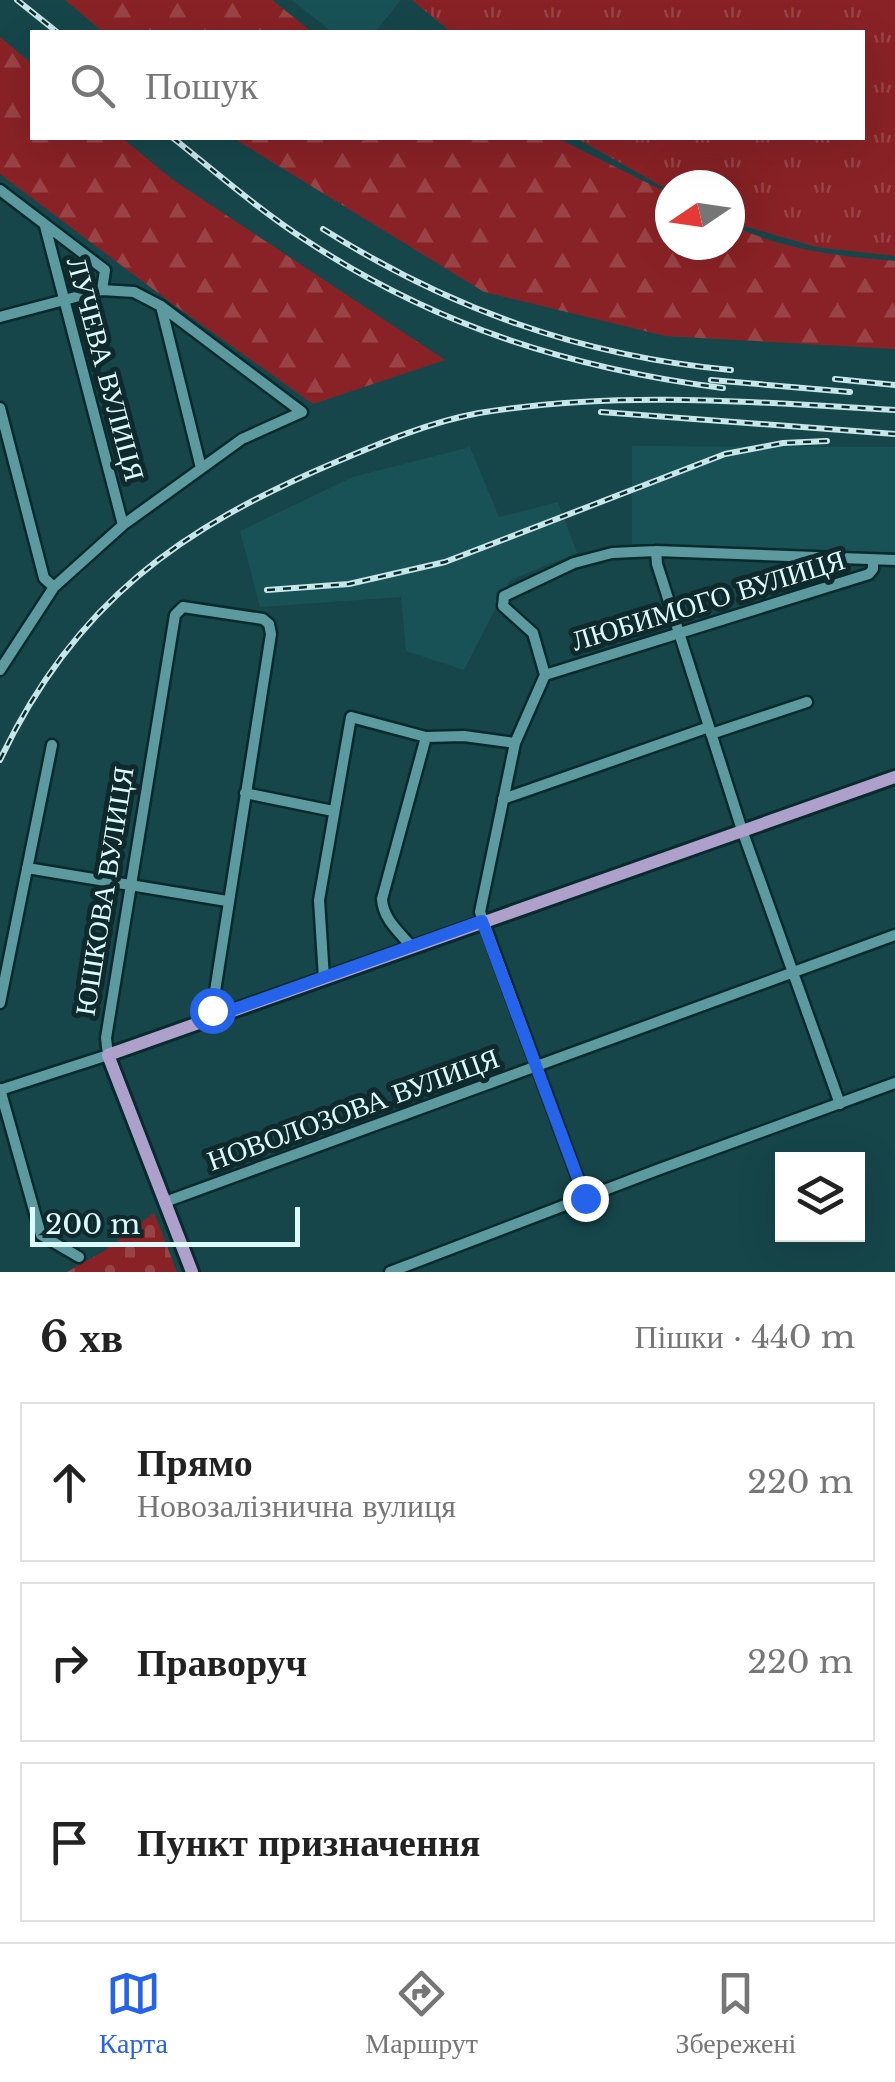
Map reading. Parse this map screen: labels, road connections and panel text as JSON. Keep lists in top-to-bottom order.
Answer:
{
  "streets": {
    "main road": ["ЮШКОВА ВУЛИЦЯ"],
    "street": ["ЛУЧЕВА ВУЛИЦЯ", "ЛЮБИМОГО ВУЛИЦЯ", "НОВОЛОЗОВА ВУЛИЦЯ"]
  },
  "crossings": [
    ["ЮШКОВА ВУЛИЦЯ", "НОВОЛОЗОВА ВУЛИЦЯ"]
  ],
  "scale_bar": "200 m",
  "north": "left",
  "page": {
    "search": "Пошук",
    "scale": "200 m",
    "heading": ["6 хв", "Пішки · 440 m"],
    "list": [
      ["Прямо", "Новозалізнична вулиця", "220 m"],
      ["Праворуч", "220 m"],
      "Пункт призначення"
    ],
    "nav": ["Карта", "Маршрут", "Збережені"]
  }
}
